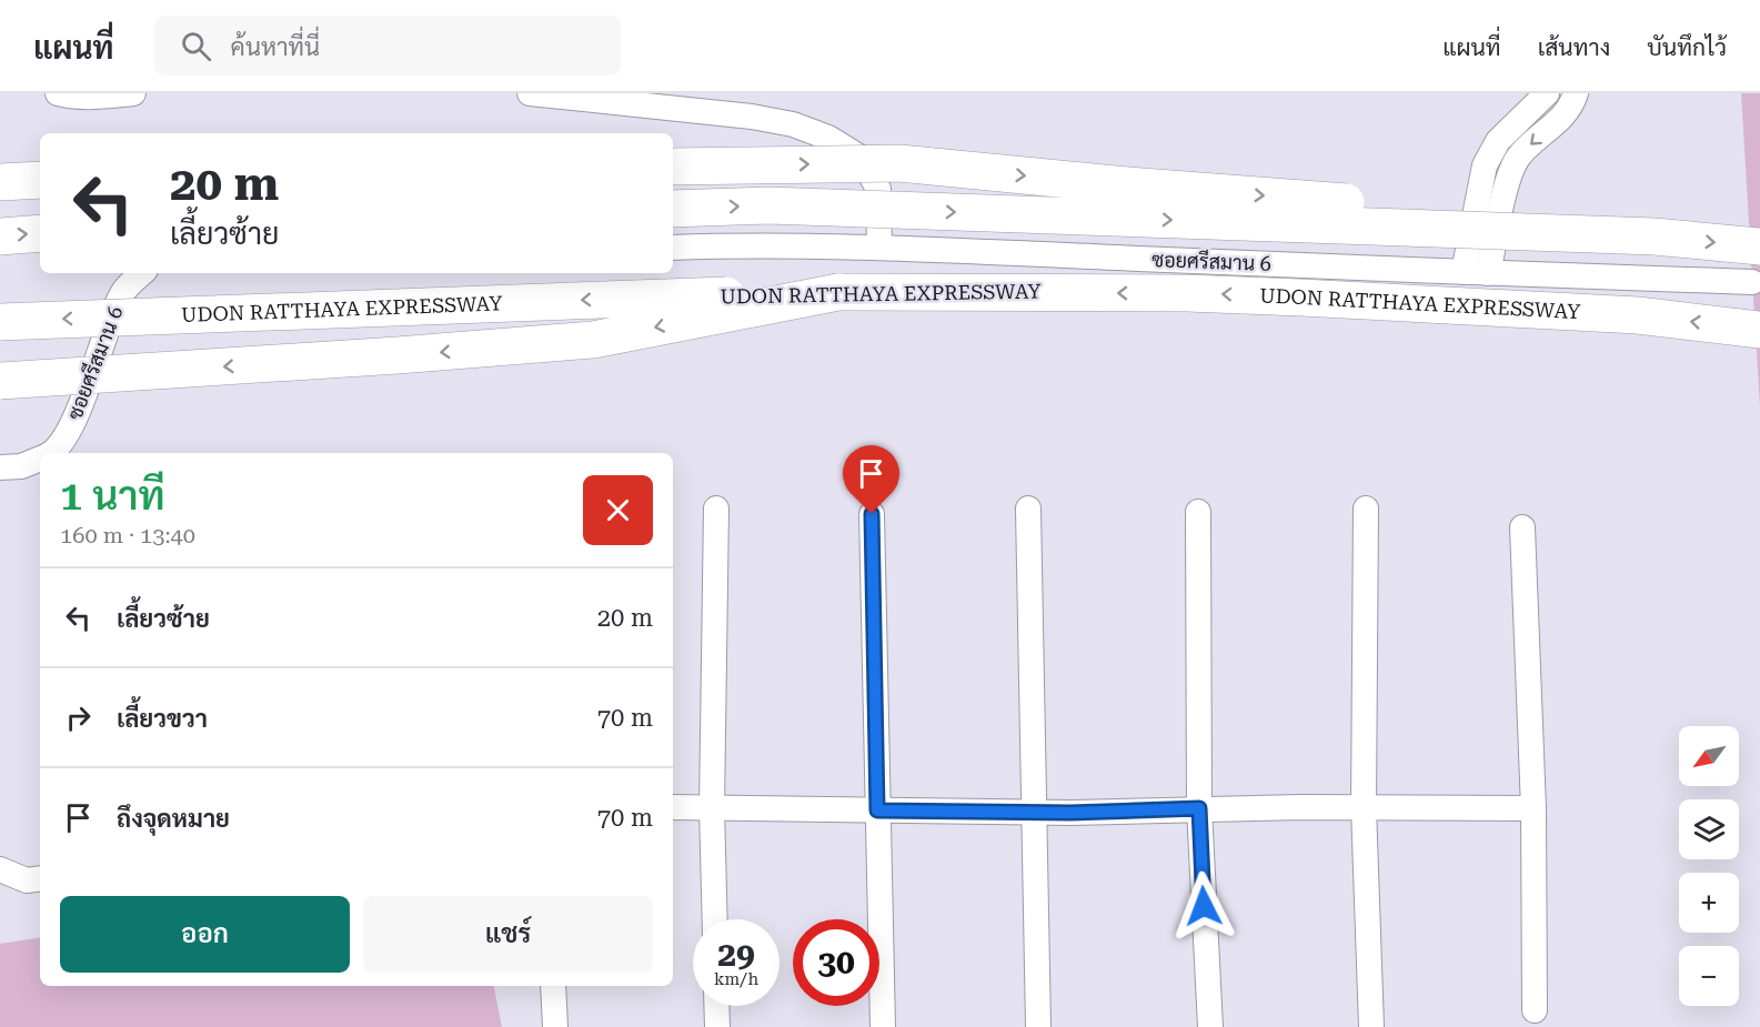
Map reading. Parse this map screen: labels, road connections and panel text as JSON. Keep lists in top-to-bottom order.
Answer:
{
  "streets": {
    "highway": ["UDON RATTHAYA EXPRESSWAY"],
    "street": ["ซอยศรีสมาน 6"]
  },
  "north": "bottom left",
  "page": {
    "header": "แผนที่",
    "search": "ค้นหาที่นี่",
    "nav": ["แผนที่", "เส้นทาง", "บันทึกไว้"],
    "turn": ["20 m", "เลี้ยวซ้าย"],
    "heading": ["1 นาที", "160 m · 13:40"],
    "list": [
      {
        "name": "เลี้ยวซ้าย",
        "value": "20 m"
      },
      {
        "name": "เลี้ยวขวา",
        "value": "70 m"
      },
      {
        "name": "ถึงจุดหมาย",
        "value": "70 m"
      }
    ],
    "map_buttons": ["+", "−"],
    "buttons": ["ออก", "แชร์"],
    "speed": "29 km/h",
    "limit": "30"
  }
}
